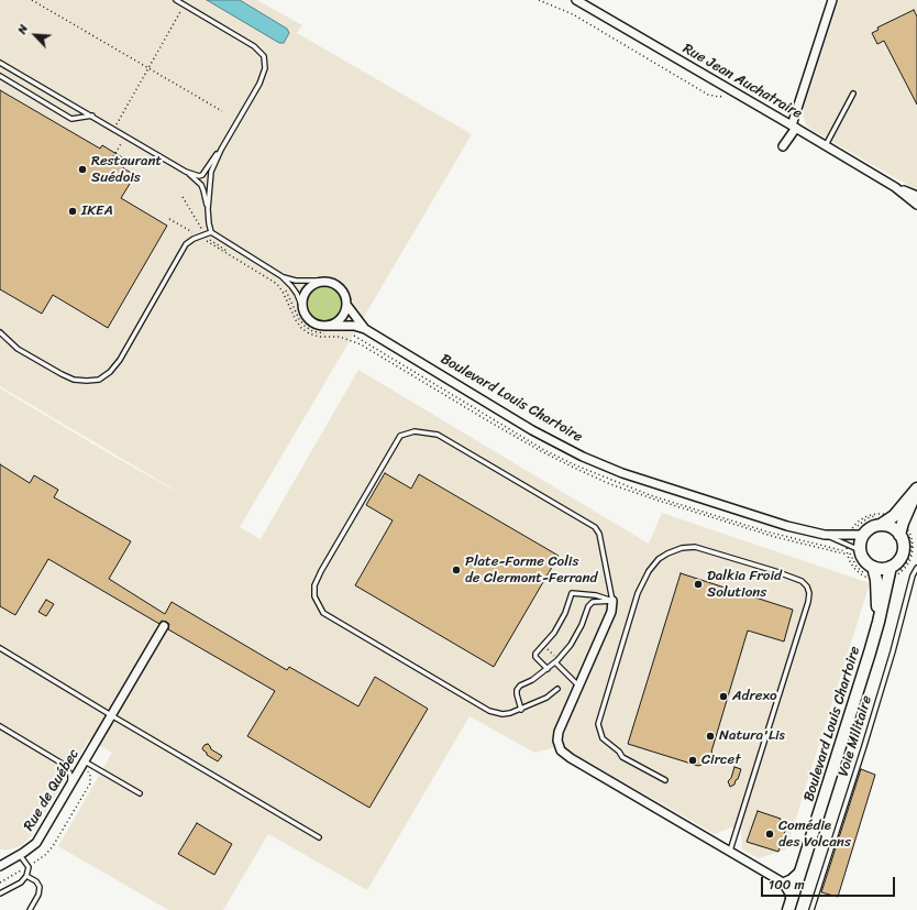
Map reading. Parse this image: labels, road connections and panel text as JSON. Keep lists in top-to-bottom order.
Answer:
{
  "streets": {
    "main road": ["Boulevard Louis Chartoire"],
    "street": ["Rue Jean Auchatraire", "Rue de Québec"],
    "lane": ["Voie Militaire"]
  },
  "places": [
    "Restaurant Suédois",
    "IKEA",
    "Plate-Forme Colis de Clermont-Ferrand",
    "Dalkia Froid Solutions",
    "Adrexo",
    "Natura'Lis",
    "Circet",
    "Comédie des Volcans"
  ],
  "scale_bar": "100 m",
  "north": "top left"
}
